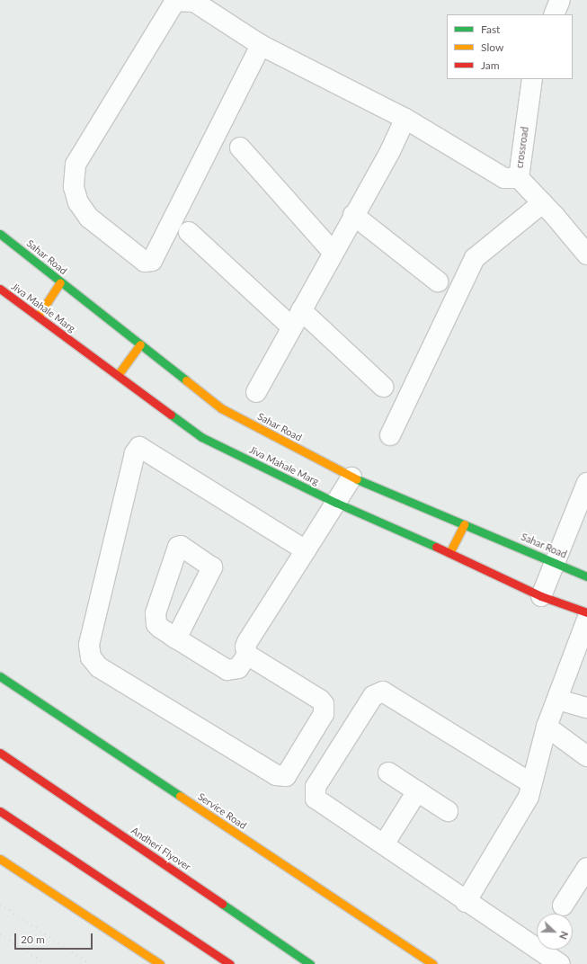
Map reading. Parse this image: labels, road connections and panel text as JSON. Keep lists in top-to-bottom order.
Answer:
{
  "streets": {
    "main road": [
      "Sahar Road",
      "Jiva Mahale Marg",
      "Service Road",
      "Andheri Flyover"
    ],
    "street": ["crossroad"]
  },
  "legend": ["Fast", "Slow", "Jam"],
  "scale_bar": "20 m",
  "north": "right"
}
